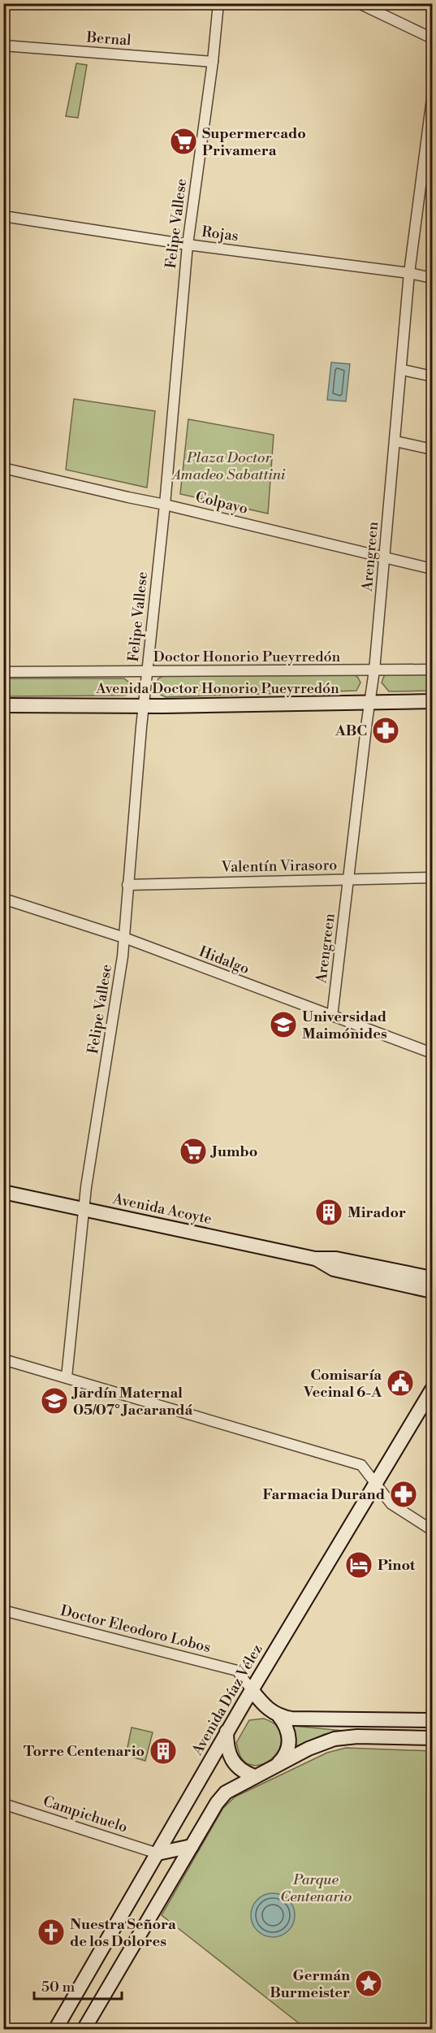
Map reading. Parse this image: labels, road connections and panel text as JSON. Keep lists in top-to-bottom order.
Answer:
{
  "streets": {
    "main road": ["Avenida Doctor Honorio Pueyrredón", "Avenida Acoyte", "Avenida Díaz Vélez"],
    "street": [
      "Bernal",
      "Felipe Vallese",
      "Rojas",
      "Colpayo",
      "Arengreen",
      "Doctor Honorio Pueyrredón",
      "Valentín Virasoro",
      "Hidalgo",
      "Doctor Eleodoro Lobos",
      "Campichuelo"
    ]
  },
  "crossings": [
    ["Bernal", "Felipe Vallese"],
    ["Felipe Vallese", "Rojas"],
    ["Felipe Vallese", "Colpayo"],
    ["Felipe Vallese", "Doctor Honorio Pueyrredón"],
    ["Felipe Vallese", "Avenida Doctor Honorio Pueyrredón"],
    ["Felipe Vallese", "Valentín Virasoro"],
    ["Felipe Vallese", "Hidalgo"],
    ["Felipe Vallese", "Avenida Acoyte"],
    ["Rojas", "Arengreen"],
    ["Colpayo", "Arengreen"],
    ["Arengreen", "Doctor Honorio Pueyrredón"],
    ["Arengreen", "Avenida Doctor Honorio Pueyrredón"],
    ["Arengreen", "Valentín Virasoro"],
    ["Arengreen", "Hidalgo"],
    ["Doctor Eleodoro Lobos", "Avenida Díaz Vélez"],
    ["Avenida Díaz Vélez", "Campichuelo"]
  ],
  "parks": ["Plaza Doctor Amadeo Sabattini", "Parque Centenario"],
  "places": {
    "supermarket": ["Supermercado Privamera", "Jumbo"],
    "pharmacy": ["ABC", "Farmacia Durand"],
    "school or university": ["Universidad Maimónides", "Jardín Maternal 05/07° Jacarandá"],
    "building": ["Mirador", "Torre Centenario"],
    "public building": ["Comisaría Vecinal 6-A"],
    "hotel": ["Pinot"],
    "church": ["Nuestra Señora de los Dolores"],
    "place": ["Germán Burmeister"]
  },
  "scale_bar": "50 m"
}
